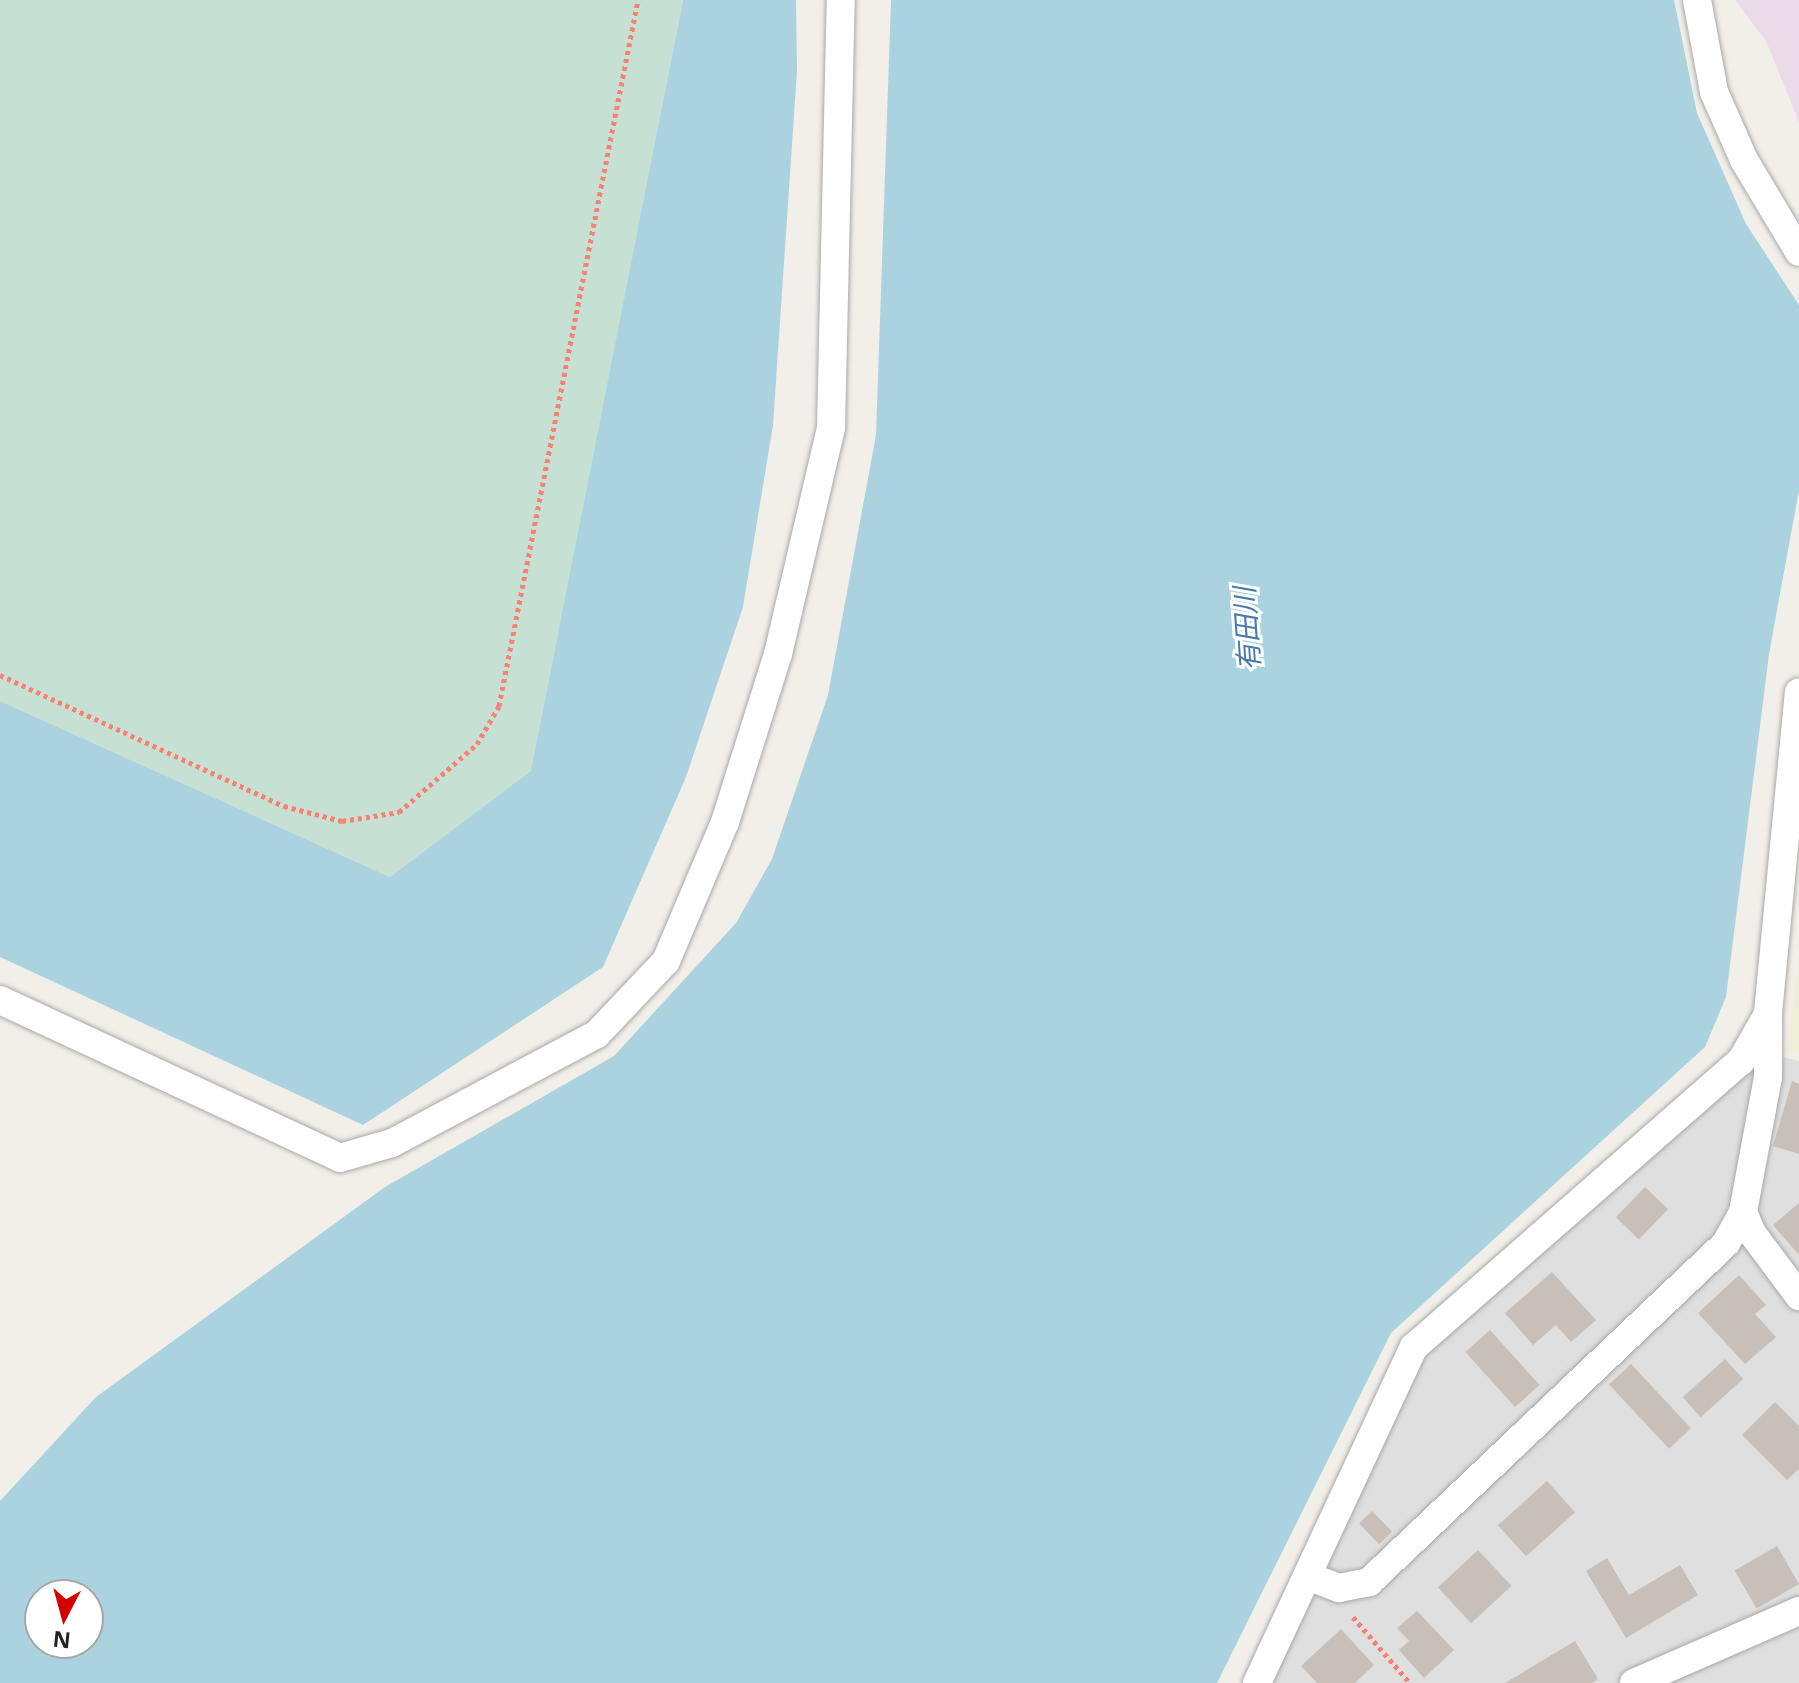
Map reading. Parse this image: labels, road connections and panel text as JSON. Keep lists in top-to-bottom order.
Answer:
{
  "water": ["有田川"],
  "north": "bottom"
}
